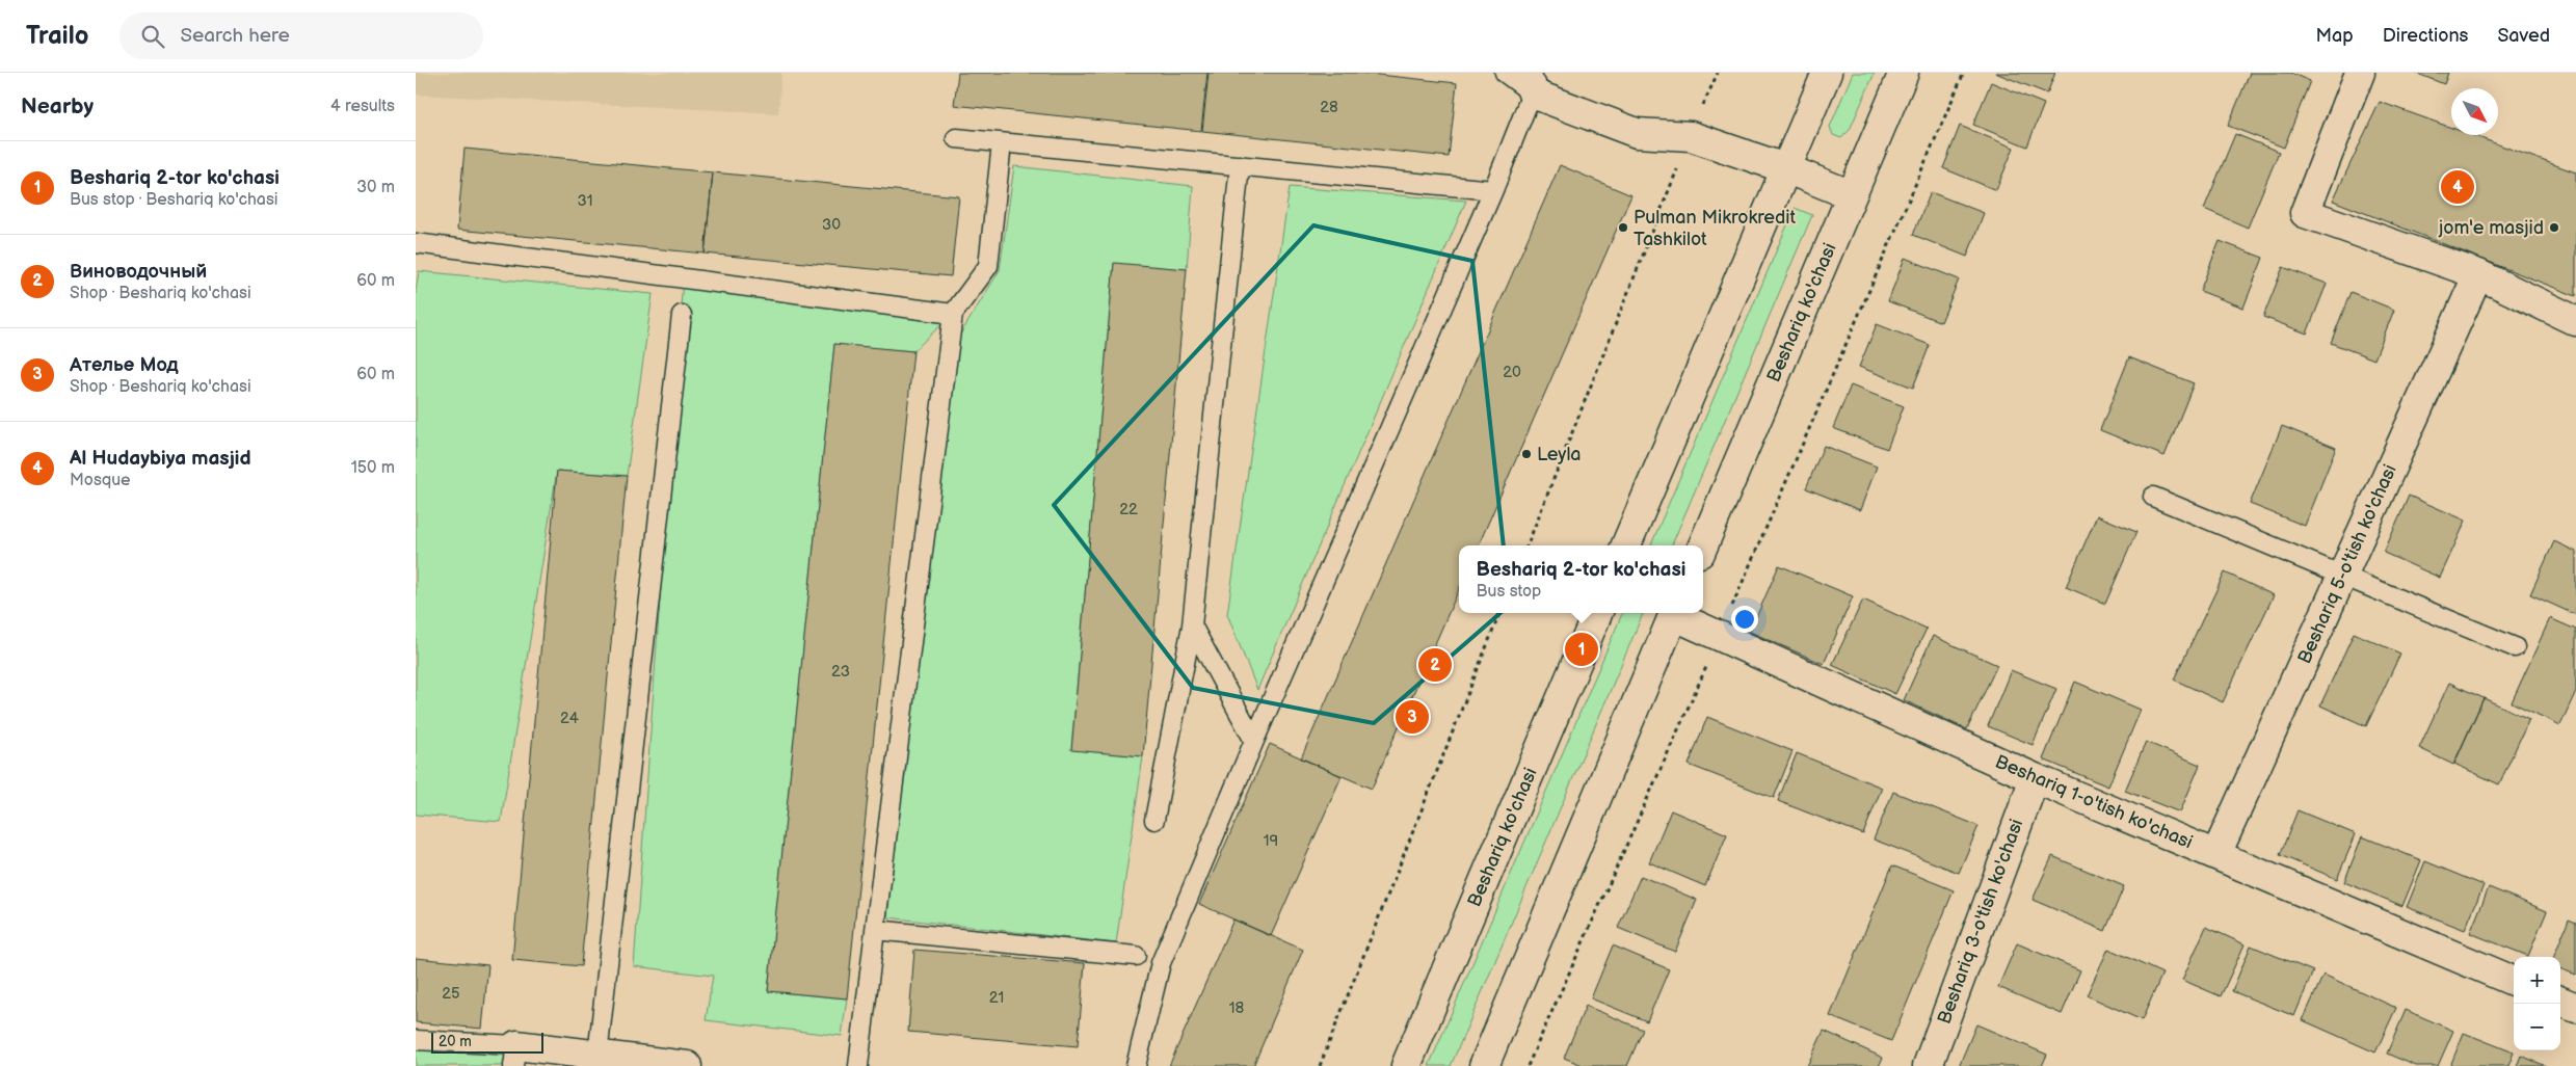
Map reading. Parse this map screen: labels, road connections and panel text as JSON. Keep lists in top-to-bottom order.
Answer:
{
  "streets": {
    "street": [
      "Beshariq ko'chasi",
      "Beshariq 5-o'tish ko'chasi",
      "Beshariq 1-o'tish ko'chasi",
      "Beshariq 3-o'tish ko'chasi"
    ]
  },
  "crossings": [
    ["Beshariq 5-o'tish ko'chasi", "Beshariq 1-o'tish ko'chasi"],
    ["Beshariq 1-o'tish ko'chasi", "Beshariq 3-o'tish ko'chasi"]
  ],
  "places": ["Pulman Mikrokredit Tashkilot", "jom'e masjid", "Leyla"],
  "house_numbers": [
    "28",
    "31",
    "30",
    "20",
    "22",
    "23",
    "24",
    "19",
    "25",
    "21",
    "18"
  ],
  "scale_bar": "20 m",
  "north": "bottom right",
  "page": {
    "header": "Trailo",
    "search": "Search here",
    "nav": ["Map", "Directions", "Saved"],
    "heading": ["Nearby", "4 results"],
    "list": [
      {
        "mark": "1",
        "name": "Beshariq 2-tor ko'chasi",
        "note": "Bus stop · Beshariq ko'chasi",
        "value": "30 m"
      },
      {
        "mark": "2",
        "name": "Виноводочный",
        "note": "Shop · Beshariq ko'chasi",
        "value": "60 m"
      },
      {
        "mark": "3",
        "name": "Ателье Мод",
        "note": "Shop · Beshariq ko'chasi",
        "value": "60 m"
      },
      {
        "mark": "4",
        "name": "Al Hudaybiya masjid",
        "note": "Mosque",
        "value": "150 m"
      }
    ],
    "pins": [
      "4",
      "1",
      "2",
      "3"
    ],
    "popup": ["Beshariq 2-tor ko'chasi", "Bus stop"],
    "map_buttons": ["+", "−"],
    "scale": "20 m"
  }
}
